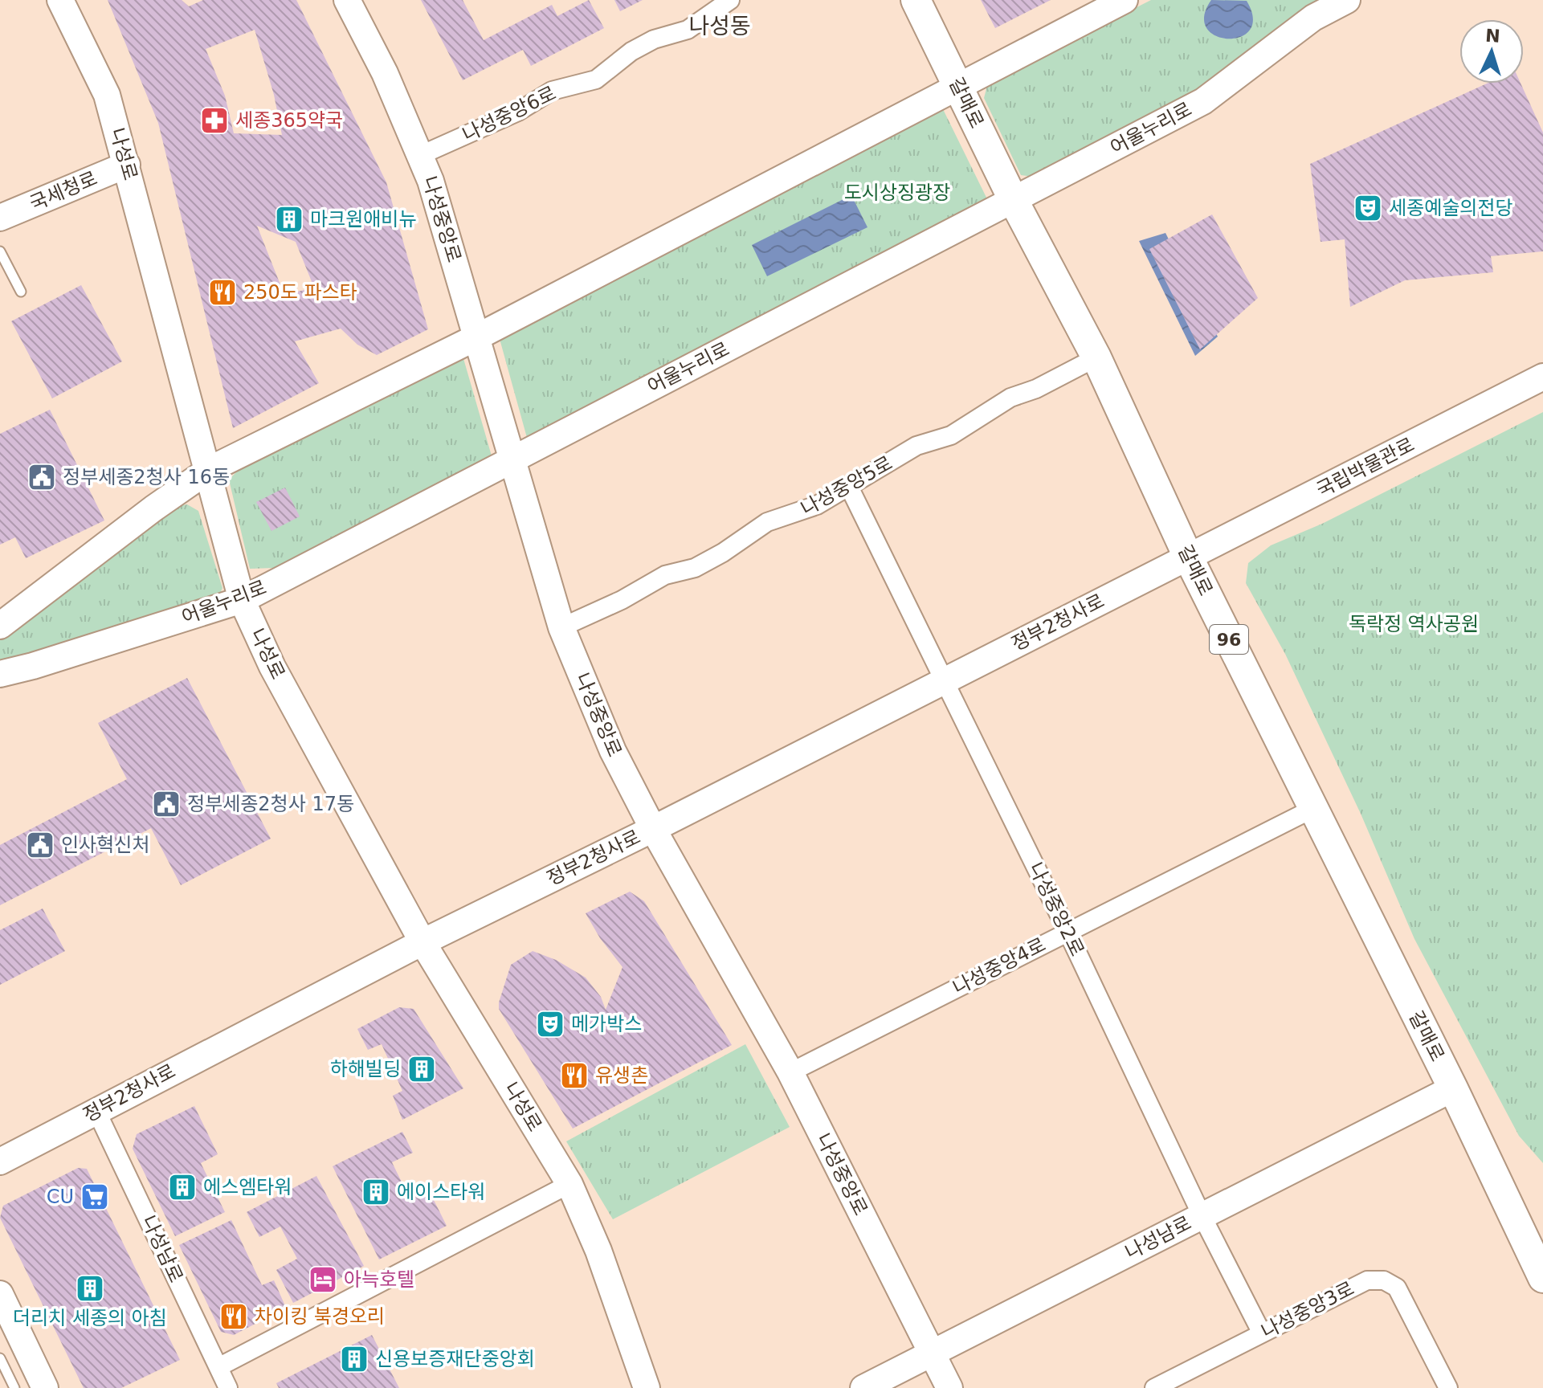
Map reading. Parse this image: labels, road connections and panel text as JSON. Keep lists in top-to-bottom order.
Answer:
{
  "streets": {
    "main road": ["갈매로", "96"],
    "street": [
      "나성중앙6로",
      "어울누리로",
      "나성로",
      "국세청로",
      "나성중앙로",
      "국립박물관로",
      "나성중앙5로",
      "정부2청사로",
      "나성중앙2로",
      "나성중앙4로",
      "나성남로",
      "나성중앙3로"
    ]
  },
  "crossings": [
    ["갈매로", "어울누리로"],
    ["갈매로", "국립박물관로"],
    ["갈매로", "나성중앙5로"],
    ["갈매로", "정부2청사로"],
    ["갈매로", "나성중앙4로"],
    ["갈매로", "나성남로"],
    ["나성중앙6로", "나성중앙로"],
    ["어울누리로", "나성로"],
    ["어울누리로", "나성중앙로"],
    ["나성로", "국세청로"],
    ["나성로", "정부2청사로"],
    ["나성중앙로", "나성중앙5로"],
    ["나성중앙로", "정부2청사로"],
    ["나성중앙로", "나성중앙4로"],
    ["나성중앙로", "나성남로"],
    ["국립박물관로", "정부2청사로"],
    ["나성중앙5로", "나성중앙2로"],
    ["정부2청사로", "나성중앙2로"],
    ["정부2청사로", "나성남로"],
    ["나성중앙2로", "나성중앙4로"],
    ["나성중앙2로", "나성남로"],
    ["나성중앙2로", "나성중앙3로"]
  ],
  "districts": ["나성동"],
  "parks": ["도시상징광장", "독락정 역사공원"],
  "places": {
    "pharmacy": ["세종365약국"],
    "theatre": ["세종예술의전당", "메가박스"],
    "building": [
      "마크원애비뉴",
      "하해빌딩",
      "에스엠타워",
      "에이스타워",
      "더리치 세종의 아침",
      "신용보증재단중앙회"
    ],
    "restaurant": ["250도 파스타", "유생촌", "차이킹 북경오리"],
    "public building": ["정부세종2청사 16동", "정부세종2청사 17동", "인사혁신처"],
    "supermarket": ["CU"],
    "hotel": ["아늑호텔"]
  },
  "north": "top"
}
